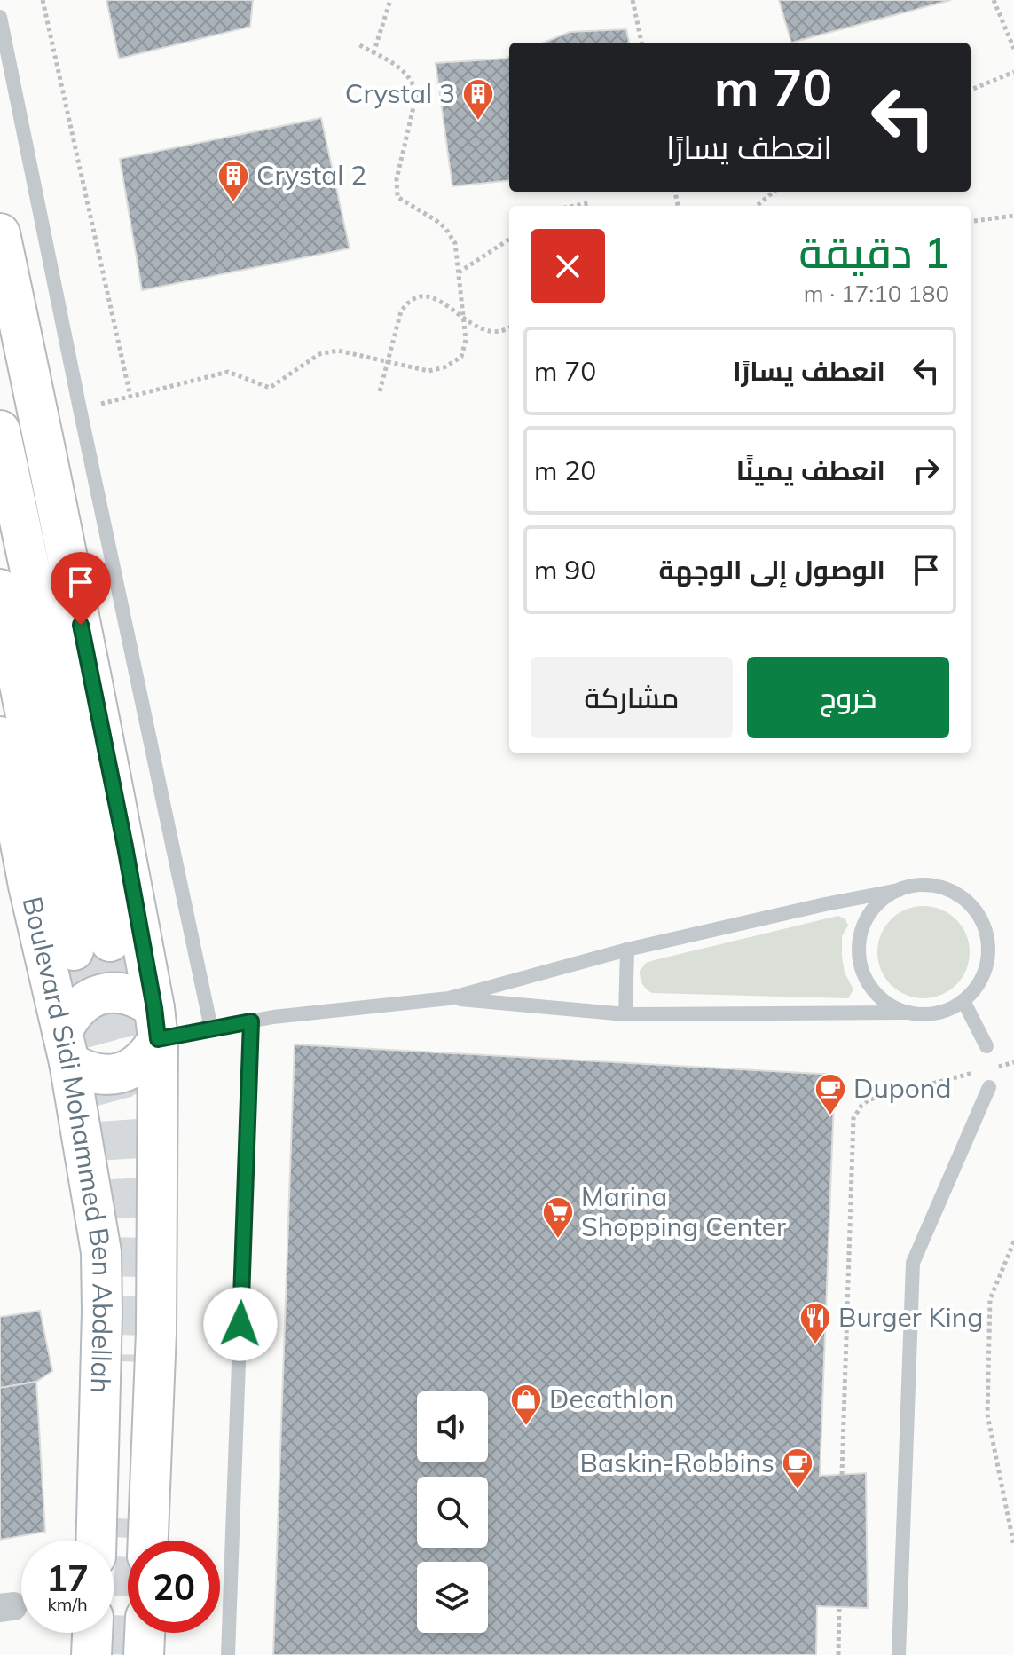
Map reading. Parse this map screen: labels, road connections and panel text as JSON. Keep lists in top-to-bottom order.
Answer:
{
  "streets": {
    "main road": ["Boulevard Sidi Mohammed Ben Abdellah"]
  },
  "places": {
    "building": ["Crystal 3", "Crystal 2"],
    "cafe": ["Dupond", "Baskin-Robbins"],
    "supermarket": ["Marina Shopping Center"],
    "restaurant": ["Burger King"],
    "shop": ["Decathlon"]
  },
  "page": {
    "turn": ["70 m", "انعطف يسارًا"],
    "heading": ["1 دقيقة", "180 m · 17:10"],
    "list": [
      {
        "name": "انعطف يسارًا",
        "value": "70 m"
      },
      {
        "name": "انعطف يمينًا",
        "value": "20 m"
      },
      {
        "name": "الوصول إلى الوجهة",
        "value": "90 m"
      }
    ],
    "buttons": ["خروج", "مشاركة"],
    "speed": "17 km/h",
    "limit": "20"
  }
}
